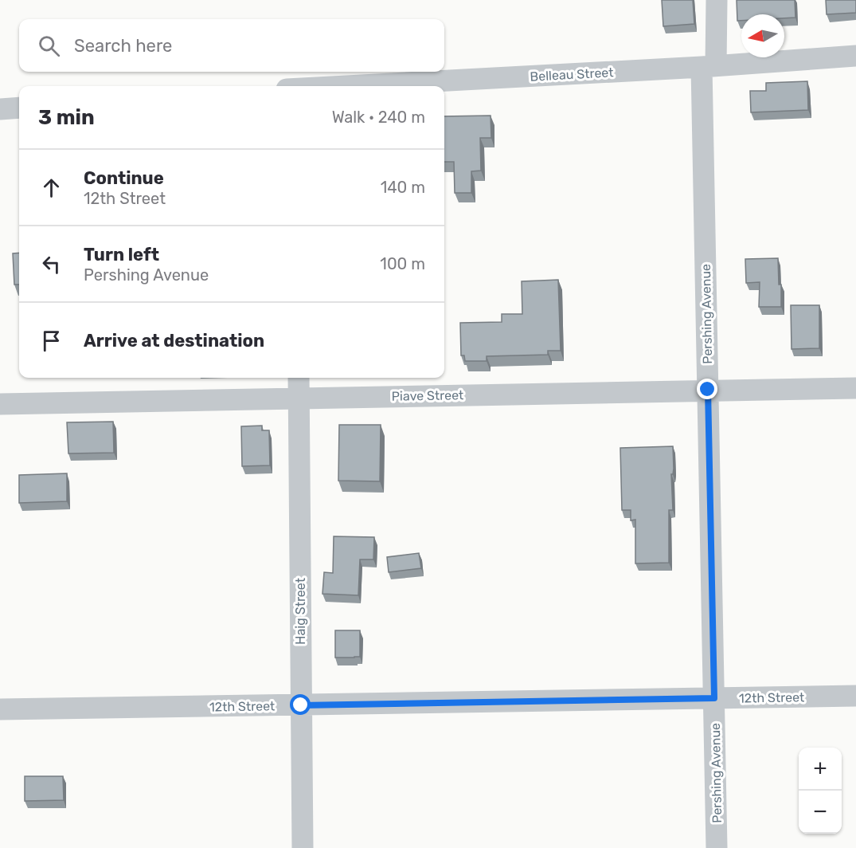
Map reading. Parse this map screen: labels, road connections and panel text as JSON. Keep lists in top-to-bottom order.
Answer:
{
  "streets": {
    "street": [
      "Belleau Street",
      "Pershing Avenue",
      "Piave Street",
      "Haig Street",
      "12th Street"
    ]
  },
  "crossings": [
    ["Belleau Street", "Pershing Avenue"],
    ["Pershing Avenue", "Piave Street"],
    ["Pershing Avenue", "12th Street"],
    ["Piave Street", "Haig Street"],
    ["Haig Street", "12th Street"]
  ],
  "north": "left",
  "page": {
    "search": "Search here",
    "heading": ["3 min", "Walk · 240 m"],
    "list": [
      ["Continue", "12th Street", "140 m"],
      ["Turn left", "Pershing Avenue", "100 m"],
      "Arrive at destination"
    ],
    "map_buttons": ["+", "−"]
  }
}
